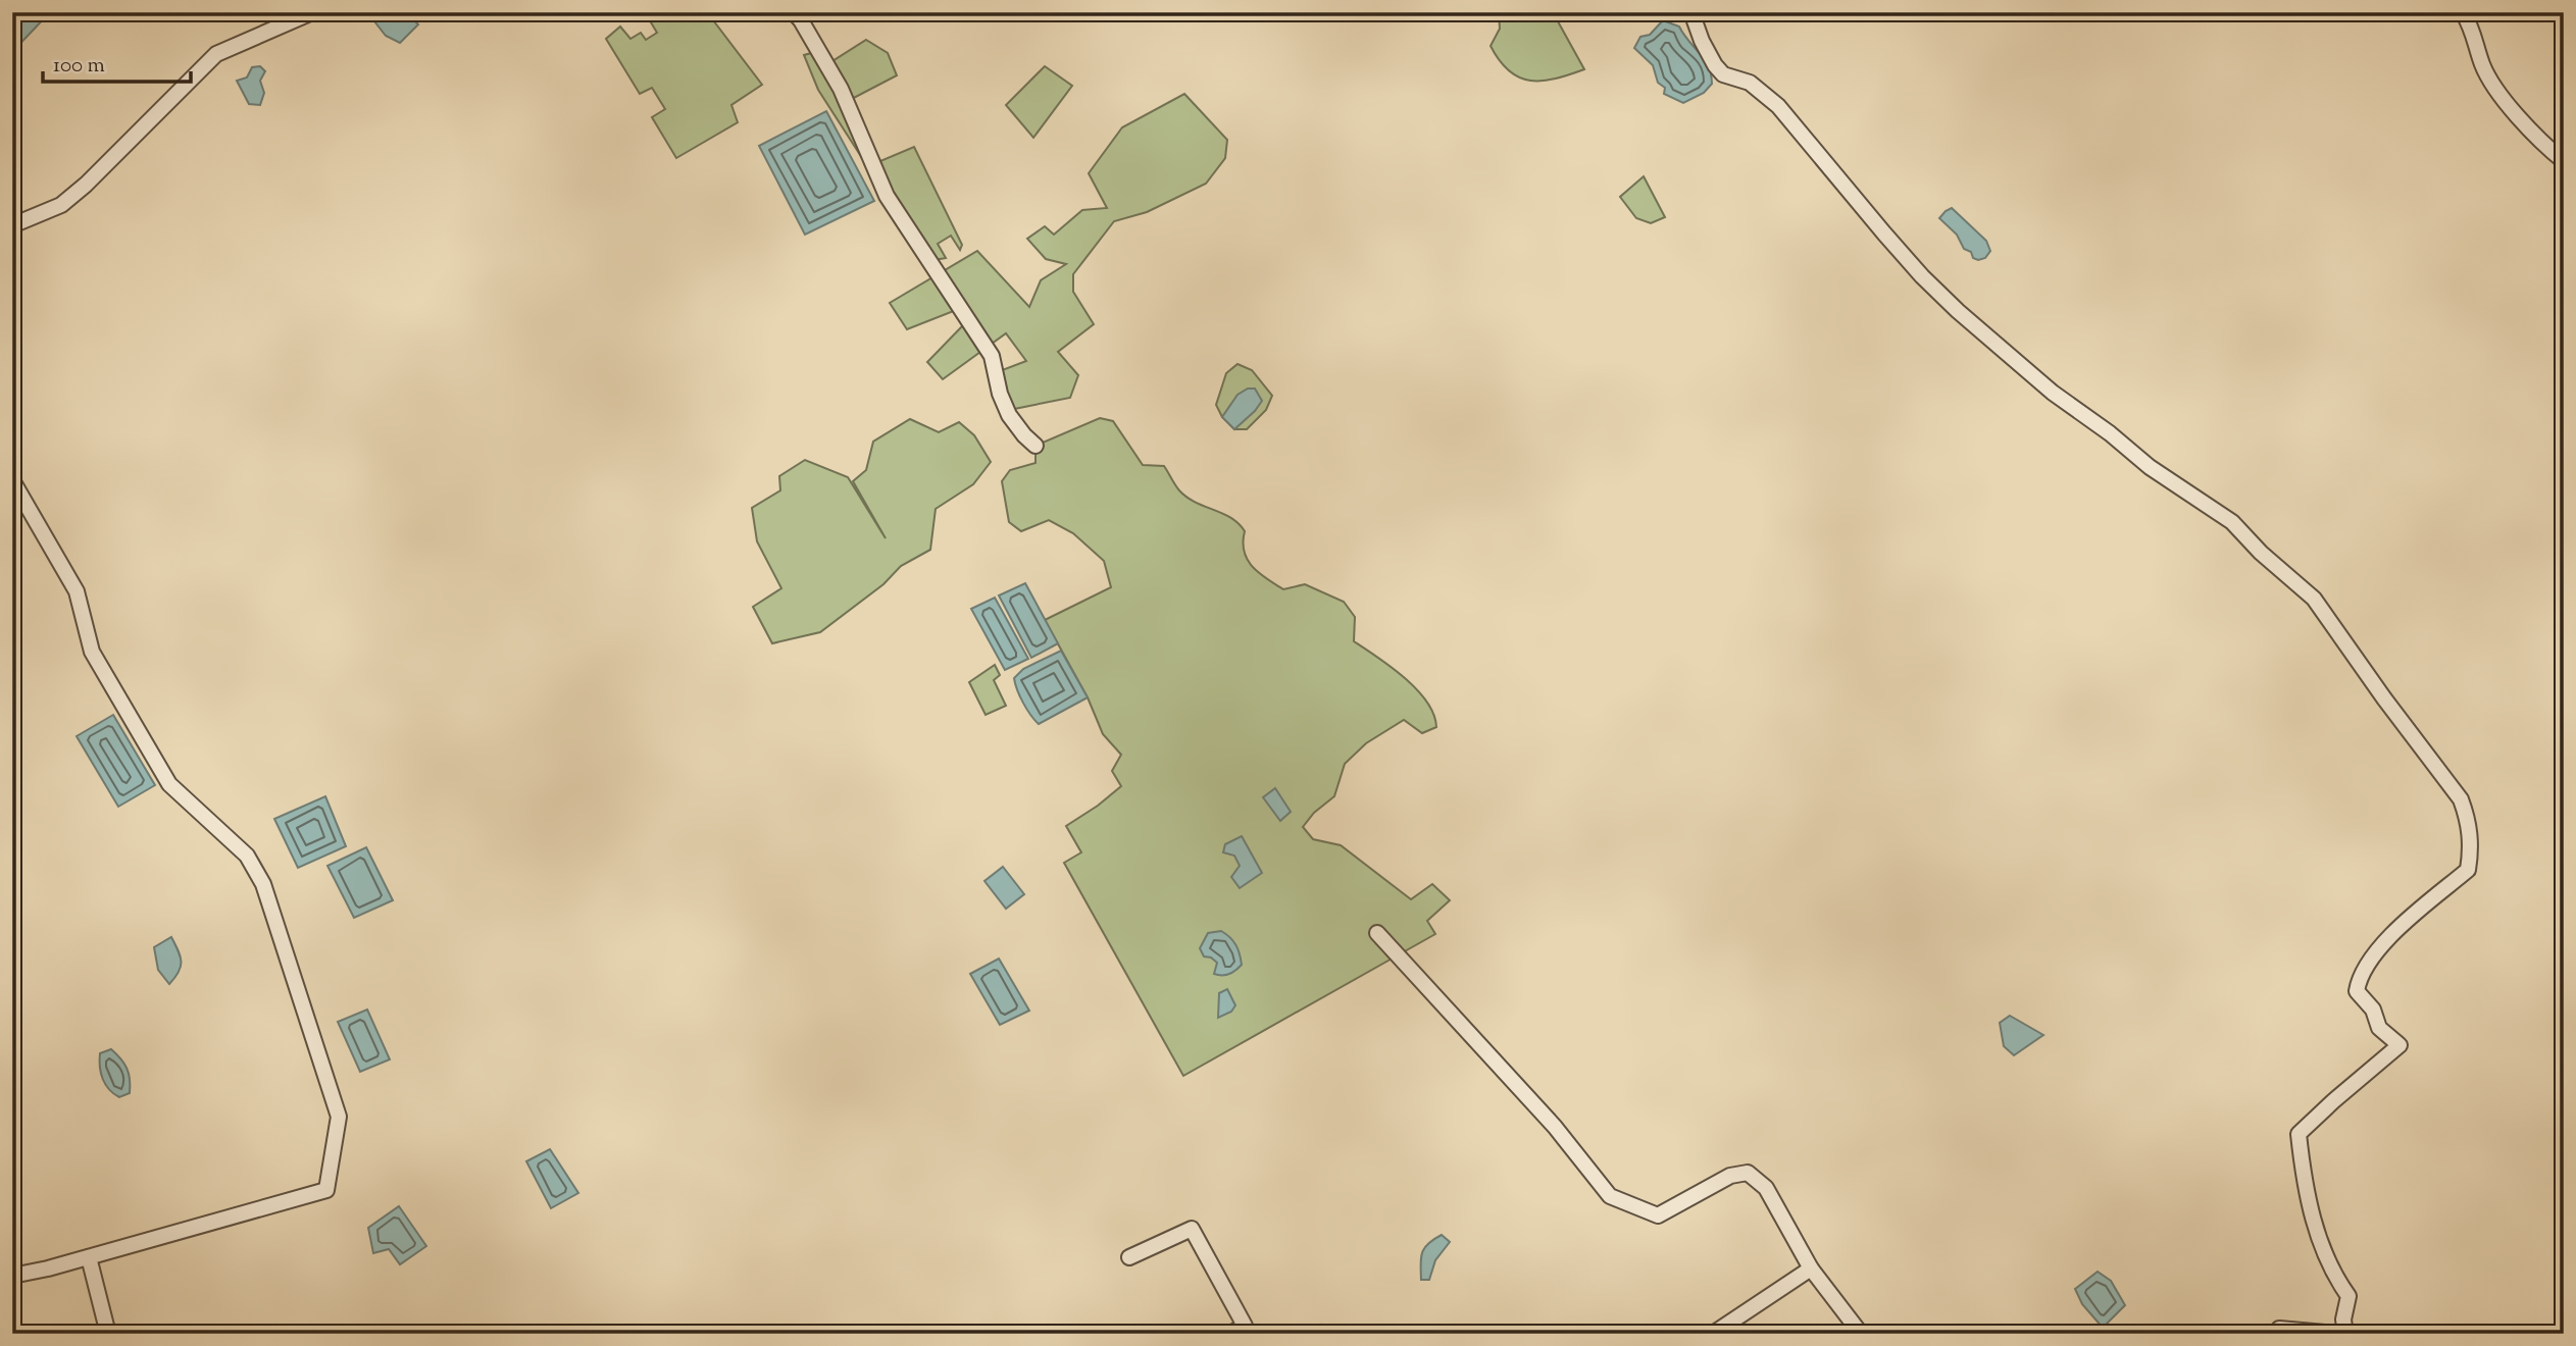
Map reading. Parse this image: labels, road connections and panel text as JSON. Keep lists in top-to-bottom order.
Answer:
{
  "scale_bar": "100 m"
}
